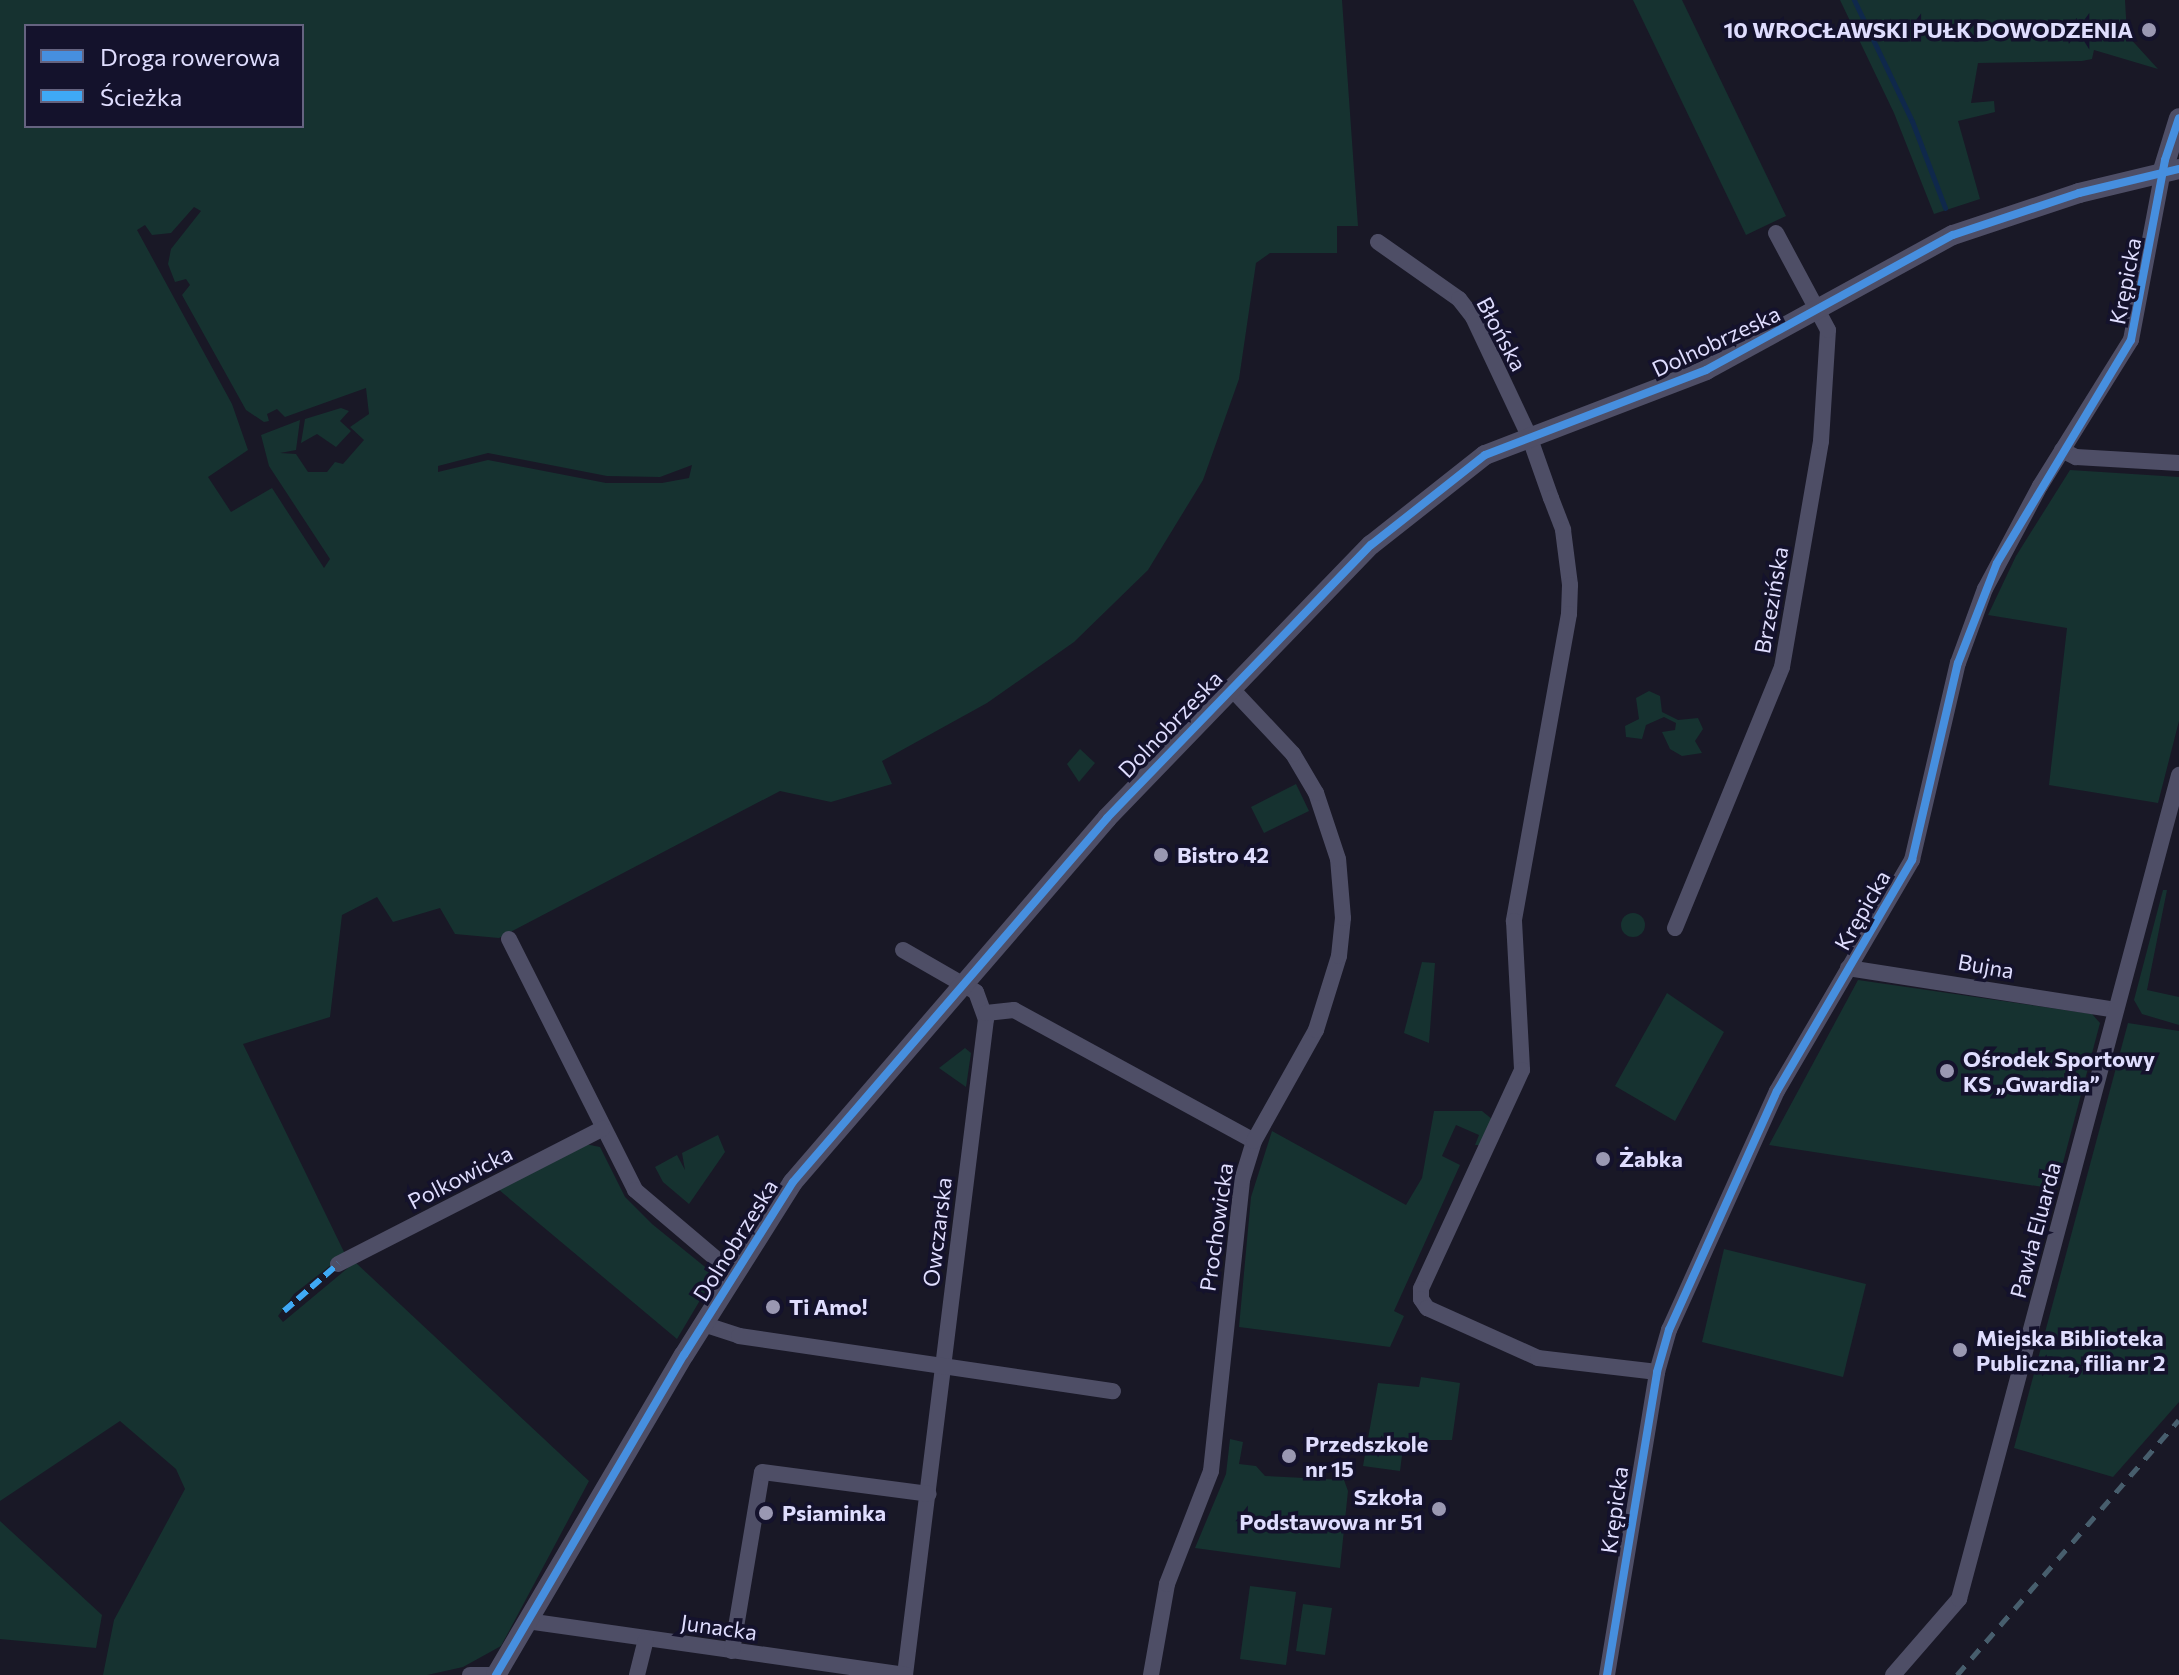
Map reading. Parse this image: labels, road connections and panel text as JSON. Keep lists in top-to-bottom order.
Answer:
{
  "streets": {
    "street": [
      "Krępicka",
      "Błońska",
      "Dolnobrzeska",
      "Brzezińska",
      "Bujna",
      "Polkowicka",
      "Prochowicka",
      "Pawła Eluarda",
      "Owczarska",
      "Junacka"
    ]
  },
  "crossings": [
    ["Krępicka", "Błońska"],
    ["Krępicka", "Dolnobrzeska"],
    ["Krępicka", "Bujna"],
    ["Błońska", "Dolnobrzeska"],
    ["Dolnobrzeska", "Brzezińska"],
    ["Dolnobrzeska", "Prochowicka"],
    ["Dolnobrzeska", "Junacka"],
    ["Bujna", "Pawła Eluarda"],
    ["Owczarska", "Junacka"]
  ],
  "places": [
    "10 WROCŁAWSKI PUŁK DOWODZENIA",
    "Bistro 42",
    "Ośrodek Sportowy KS „Gwardia”",
    "Żabka",
    "Ti Amo!",
    "Miejska Biblioteka Publiczna, filia nr 2",
    "Przedszkole nr 15",
    "Szkoła Podstawowa nr 51",
    "Psiaminka"
  ],
  "legend": ["Droga rowerowa", "Ścieżka"]
}
